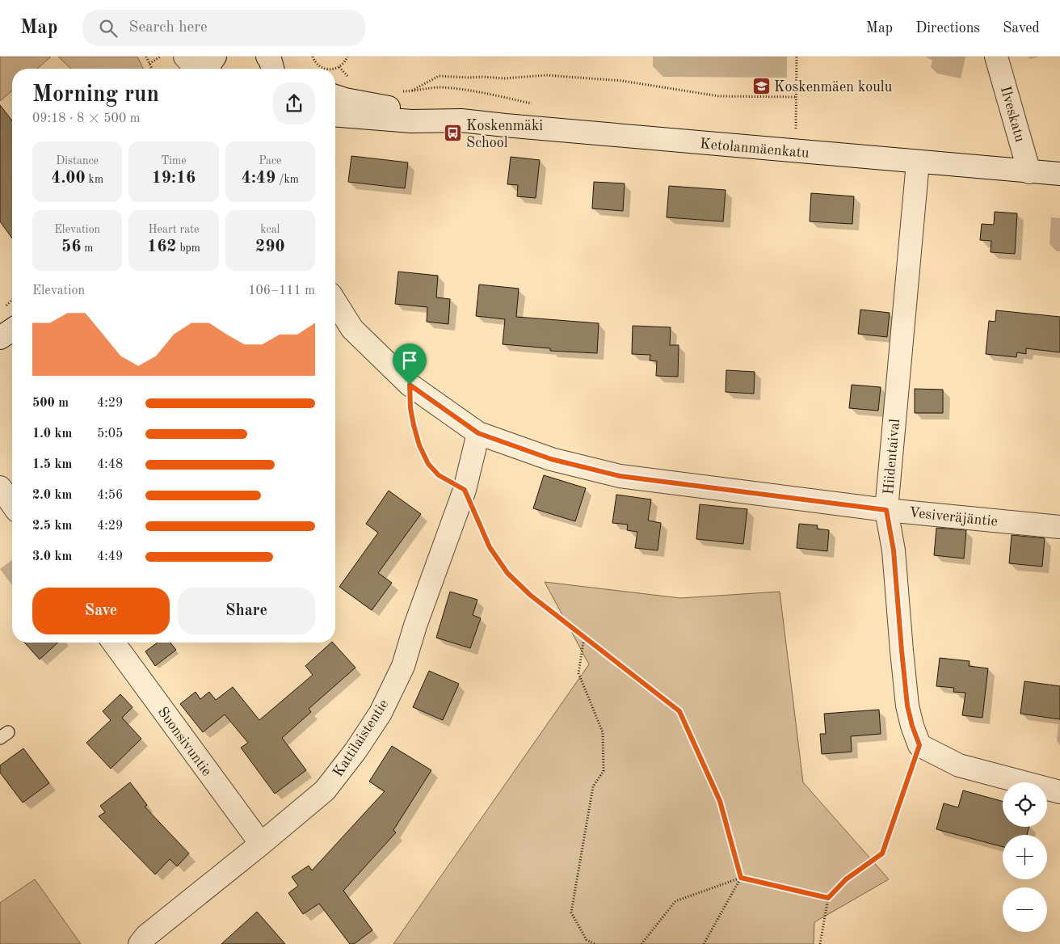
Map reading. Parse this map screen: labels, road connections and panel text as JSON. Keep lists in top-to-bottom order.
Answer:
{
  "streets": {
    "street": [
      "Ilveskatu",
      "Ketolanmäenkatu",
      "Hiidentaival",
      "Vesiveräjäntie",
      "Kattilaistentie",
      "Suonsivuntie"
    ]
  },
  "crossings": [
    ["Ilveskatu", "Ketolanmäenkatu"],
    ["Ketolanmäenkatu", "Hiidentaival"],
    ["Hiidentaival", "Vesiveräjäntie"],
    ["Vesiveräjäntie", "Kattilaistentie"],
    ["Kattilaistentie", "Suonsivuntie"]
  ],
  "places": {
    "school or university": ["Koskenmäen koulu"],
    "bus stop": ["Koskenmäki School"]
  },
  "page": {
    "header": "Map",
    "search": "Search here",
    "nav": ["Map", "Directions", "Saved"],
    "heading": ["Morning run", "09:18 · 8 × 500 m"],
    "stats": [
      ["Distance", "4.00 km"],
      ["Time", "19:16"],
      ["Pace", "4:49 /km"],
      ["Elevation", "56 m"],
      ["Heart rate", "162 bpm"],
      ["kcal", "290"]
    ],
    "chart": ["Elevation", "106–111 m"],
    "list": [
      {
        "name": "500 m",
        "note": "4:29"
      },
      {
        "name": "1.0 km",
        "note": "5:05"
      },
      {
        "name": "1.5 km",
        "note": "4:48"
      },
      {
        "name": "2.0 km",
        "note": "4:56"
      },
      {
        "name": "2.5 km",
        "note": "4:29"
      },
      {
        "name": "3.0 km",
        "note": "4:49"
      }
    ],
    "buttons": ["Save", "Share"],
    "map_buttons": ["+", "−"]
  }
}
